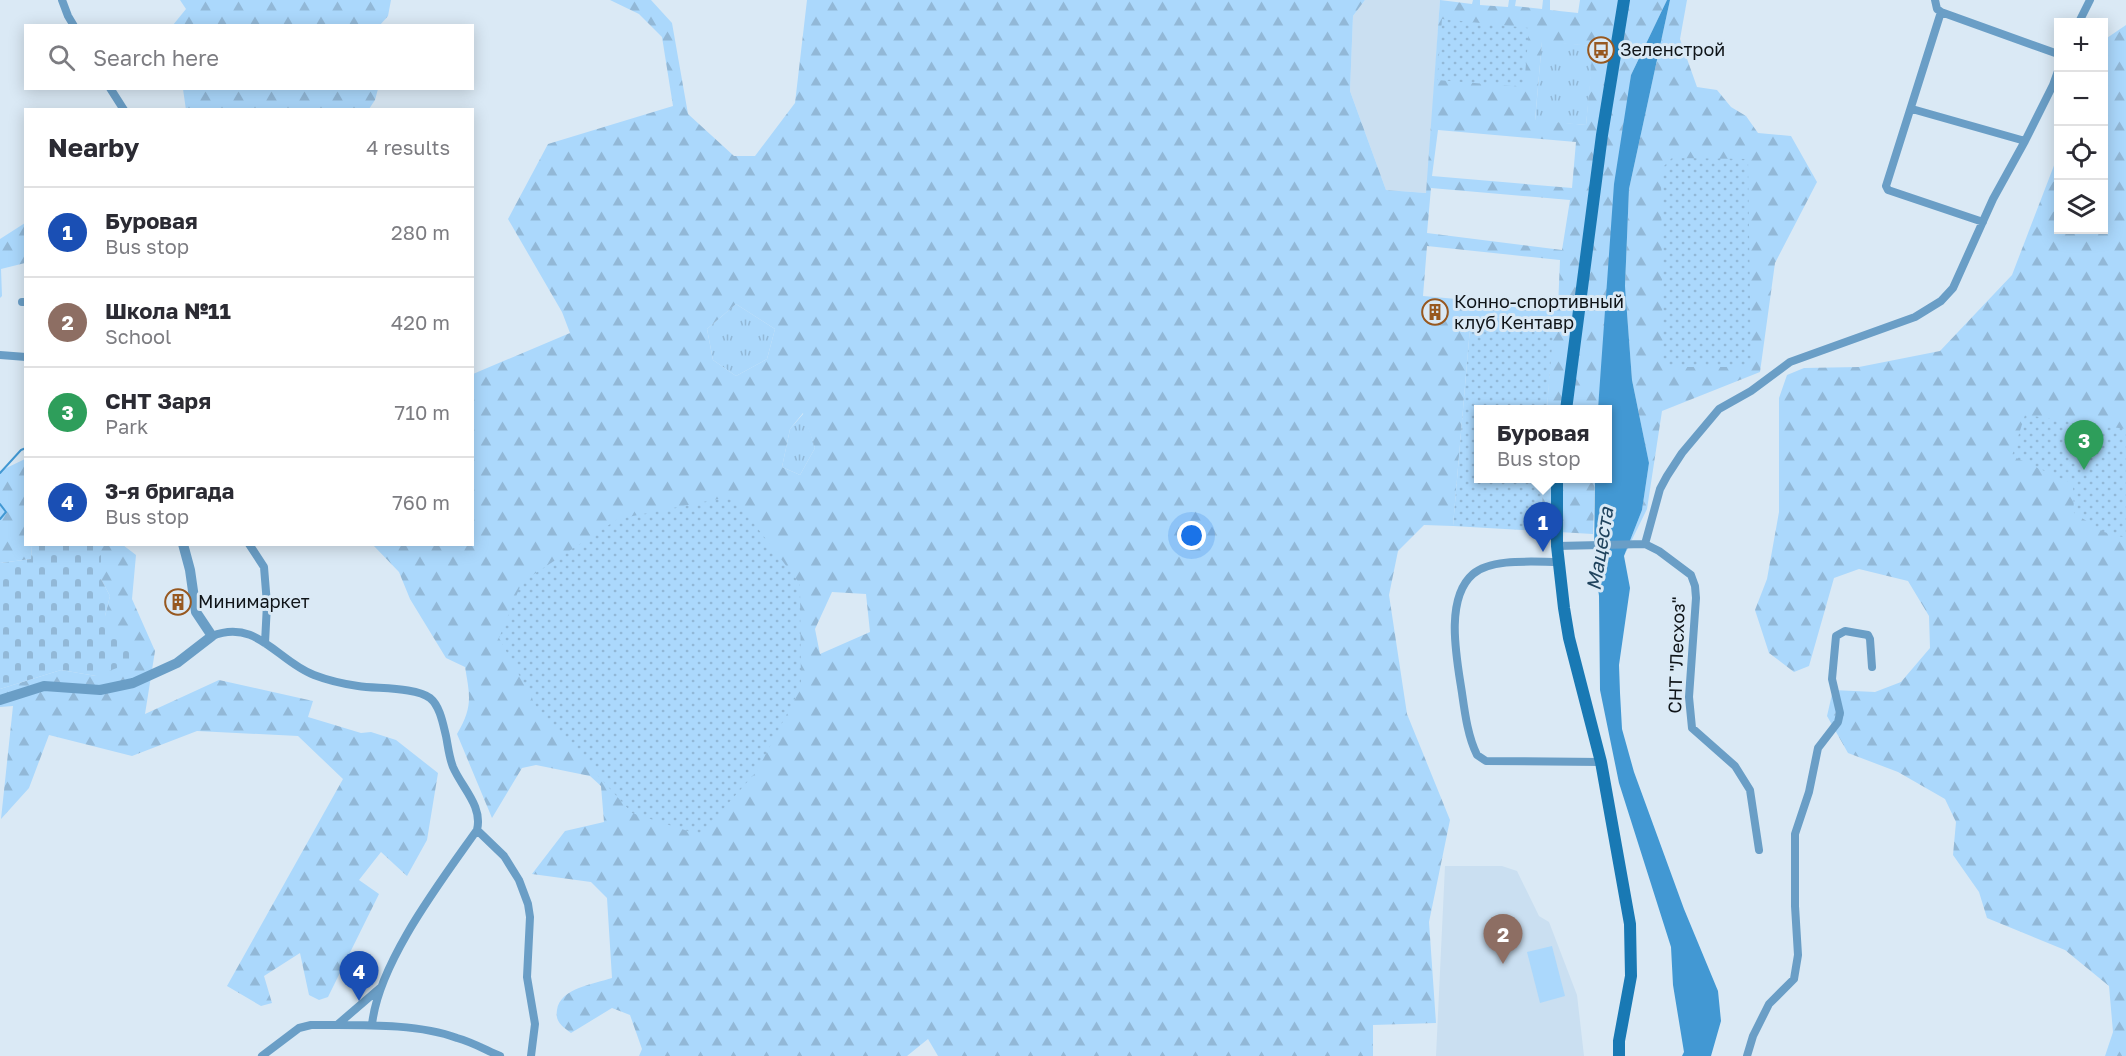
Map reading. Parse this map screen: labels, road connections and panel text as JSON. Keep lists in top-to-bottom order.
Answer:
{
  "streets": {
    "street": ["СНТ \"Лесхоз\""]
  },
  "water": ["Мацеста"],
  "places": {
    "bus stop": ["Зеленстрой"],
    "building": ["Конно-спортивный клуб Кентавр", "Минимаркет"]
  },
  "page": {
    "map_buttons": ["+", "−"],
    "search": "Search here",
    "heading": ["Nearby", "4 results"],
    "list": [
      {
        "mark": "1",
        "name": "Буровая",
        "note": "Bus stop",
        "value": "280 m"
      },
      {
        "mark": "2",
        "name": "Школа №11",
        "note": "School",
        "value": "420 m"
      },
      {
        "mark": "3",
        "name": "СНТ Заря",
        "note": "Park",
        "value": "710 m"
      },
      {
        "mark": "4",
        "name": "3-я бригада",
        "note": "Bus stop",
        "value": "760 m"
      }
    ],
    "popup": ["Буровая", "Bus stop"],
    "pins": [
      "3",
      "1",
      "2",
      "4"
    ]
  }
}
